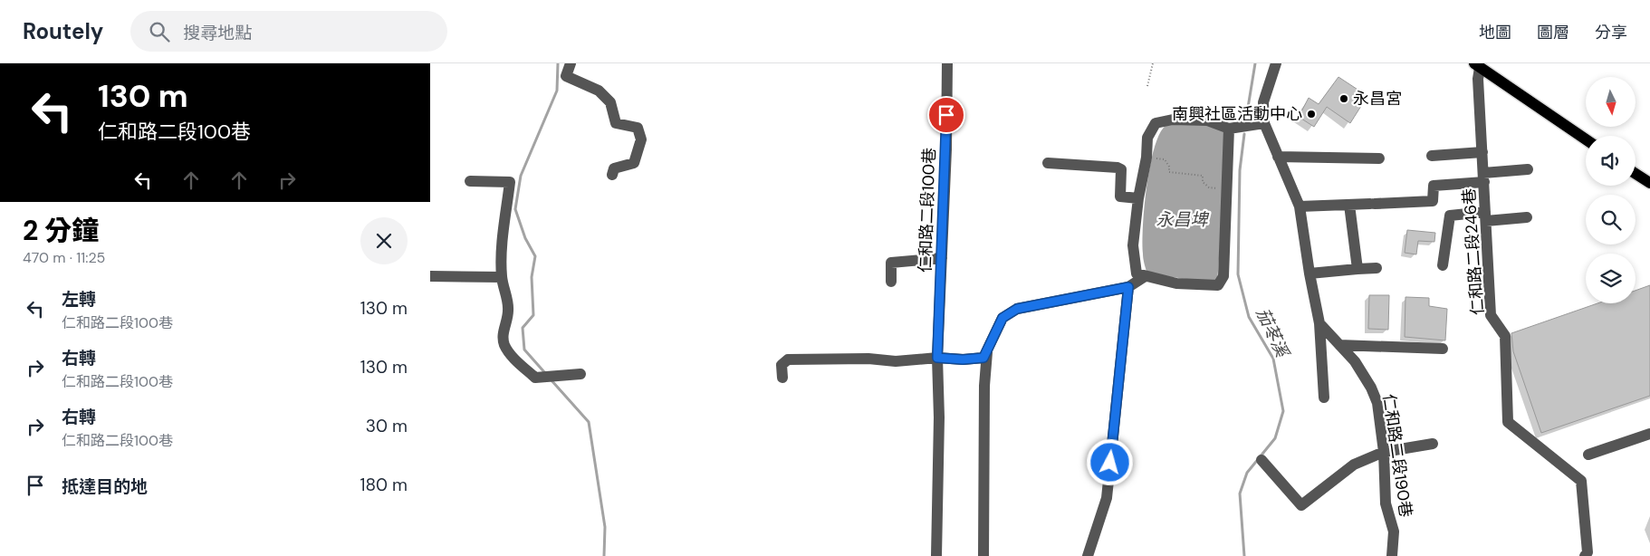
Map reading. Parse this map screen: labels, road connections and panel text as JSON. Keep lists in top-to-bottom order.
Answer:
{
  "streets": {
    "street": ["仁和路二段100巷", "仁和路二段246巷", "仁和路二段190巷"]
  },
  "water": ["永昌埤", "茄苳溪"],
  "places": ["永昌宮", "南興社區活動中心"],
  "north": "bottom",
  "page": {
    "header": "Routely",
    "search": "搜尋地點",
    "nav": ["地圖", "圖層", "分享"],
    "turn": ["130 m", "仁和路二段100巷"],
    "heading": ["2 分鐘", "470 m · 11:25"],
    "list": [
      {
        "name": "左轉",
        "note": "仁和路二段100巷",
        "value": "130 m"
      },
      {
        "name": "右轉",
        "note": "仁和路二段100巷",
        "value": "130 m"
      },
      {
        "name": "右轉",
        "note": "仁和路二段100巷",
        "value": "30 m"
      },
      {
        "name": "抵達目的地",
        "value": "180 m"
      }
    ]
  }
}
